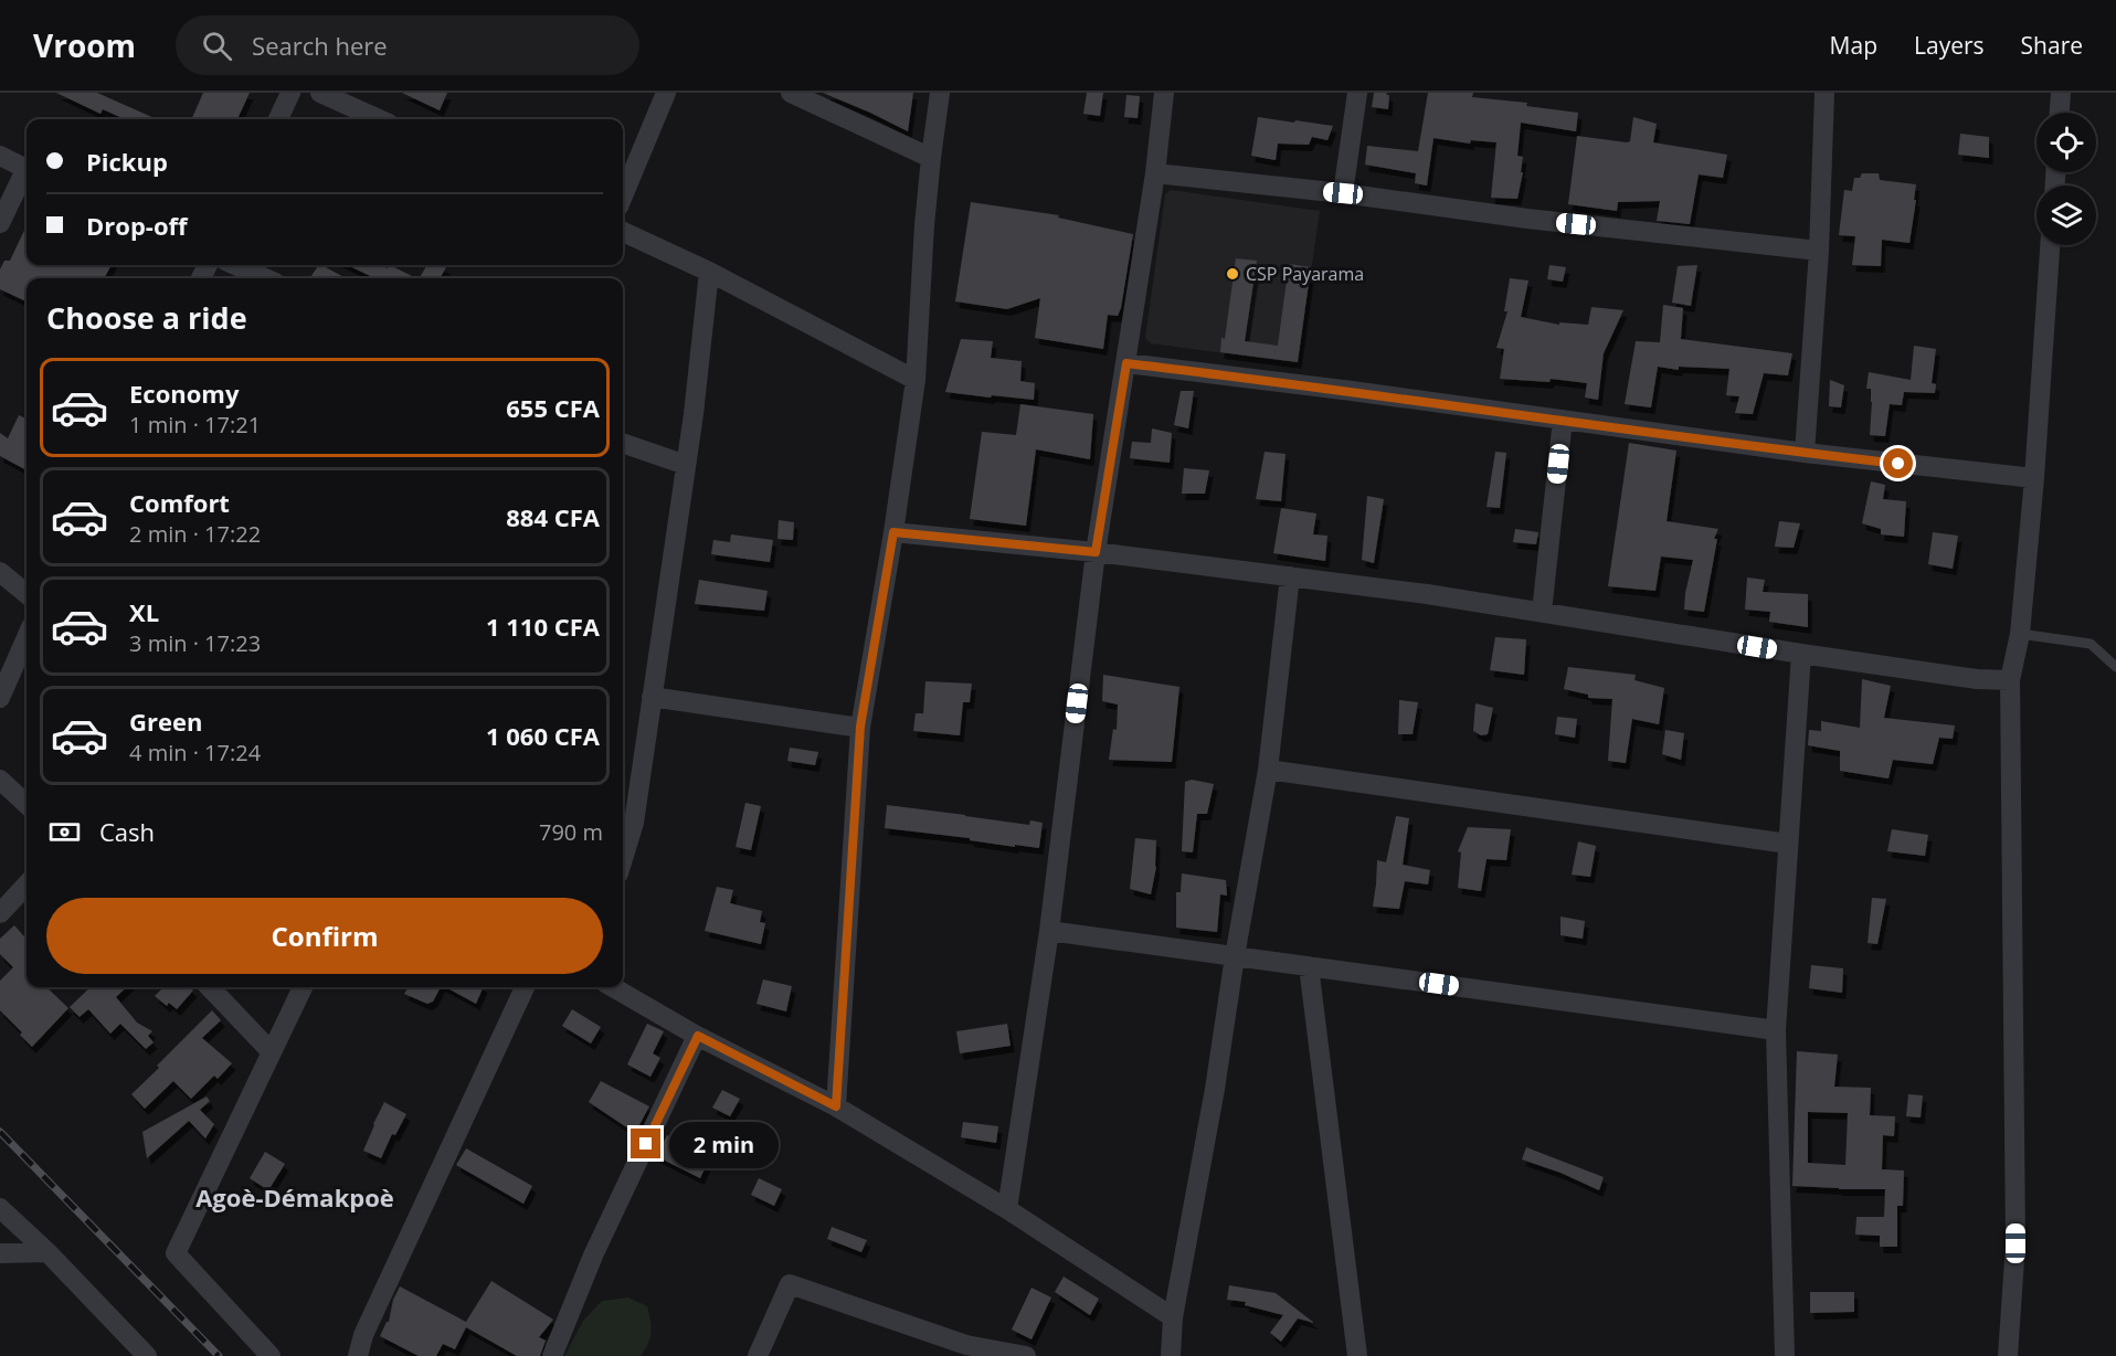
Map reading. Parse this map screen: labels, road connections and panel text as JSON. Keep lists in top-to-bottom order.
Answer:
{
  "districts": ["Agoè-Démakpoè"],
  "places": ["CSP Payarama"],
  "page": {
    "header": "Vroom",
    "search": "Search here",
    "nav": ["Map", "Layers", "Share"],
    "banner": ["Pickup", "Drop-off"],
    "heading": "Choose a ride",
    "list": [
      {
        "name": "Economy",
        "note": "1 min · 17:21",
        "value": "655 CFA"
      },
      {
        "name": "Comfort",
        "note": "2 min · 17:22",
        "value": "884 CFA"
      },
      {
        "name": "XL",
        "note": "3 min · 17:23",
        "value": "1 110 CFA"
      },
      {
        "name": "Green",
        "note": "4 min · 17:24",
        "value": "1 060 CFA"
      }
    ],
    "pay": ["Cash", "790 m"],
    "buttons": "Confirm",
    "bubble": "2 min"
  }
}
